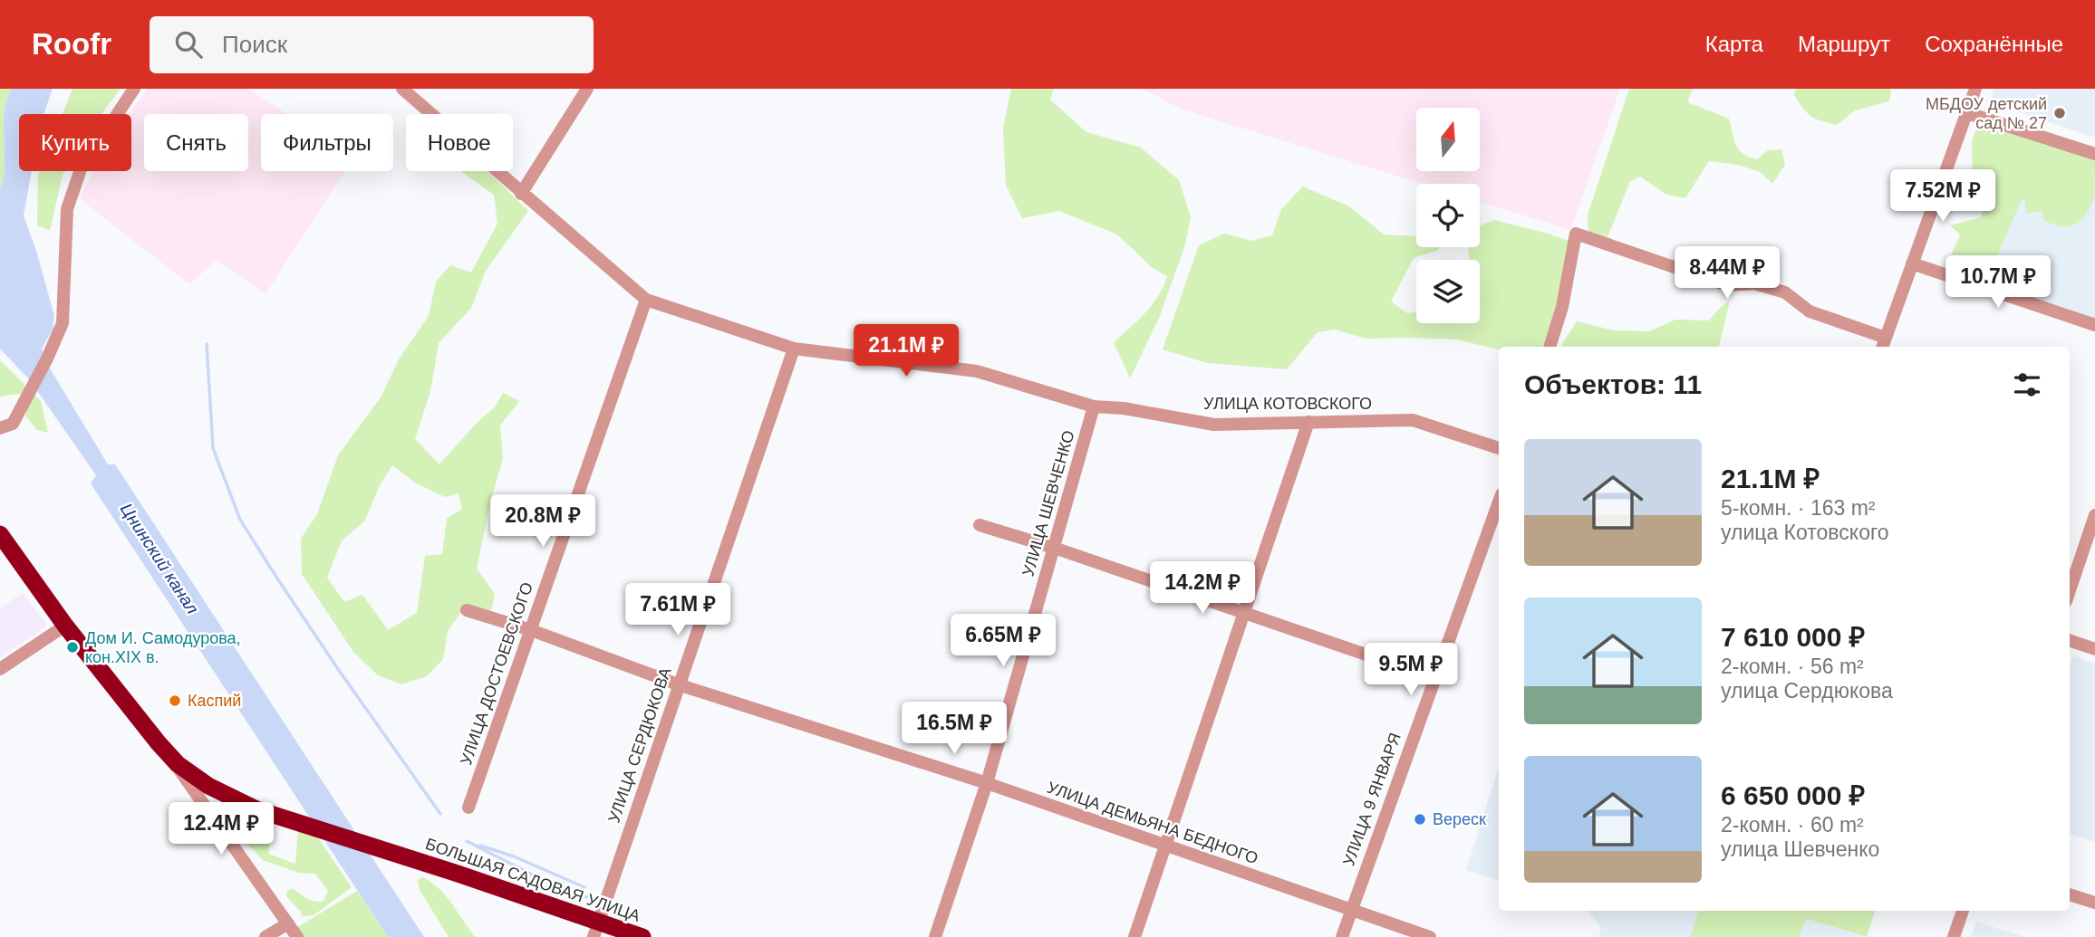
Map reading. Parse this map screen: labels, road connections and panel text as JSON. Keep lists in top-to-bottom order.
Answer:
{
  "streets": {
    "highway": ["БОЛЬШАЯ САДОВАЯ УЛИЦА"],
    "street": [
      "УЛИЦА КОТОВСКОГО",
      "УЛИЦА ШЕВЧЕНКО",
      "УЛИЦА ДОСТОЕВСКОГО",
      "УЛИЦА СЕРДЮКОВА",
      "УЛИЦА 9 ЯНВАРЯ",
      "УЛИЦА ДЕМЬЯНА БЕДНОГО"
    ]
  },
  "crossings": [
    ["УЛИЦА КОТОВСКОГО", "УЛИЦА ШЕВЧЕНКО"],
    ["УЛИЦА КОТОВСКОГО", "УЛИЦА ДОСТОЕВСКОГО"],
    ["УЛИЦА КОТОВСКОГО", "УЛИЦА СЕРДЮКОВА"],
    ["УЛИЦА ШЕВЧЕНКО", "УЛИЦА ДЕМЬЯНА БЕДНОГО"],
    ["УЛИЦА ДОСТОЕВСКОГО", "УЛИЦА ДЕМЬЯНА БЕДНОГО"],
    ["УЛИЦА СЕРДЮКОВА", "УЛИЦА ДЕМЬЯНА БЕДНОГО"],
    ["УЛИЦА СЕРДЮКОВА", "БОЛЬШАЯ САДОВАЯ УЛИЦА"],
    ["УЛИЦА 9 ЯНВАРЯ", "УЛИЦА ДЕМЬЯНА БЕДНОГО"]
  ],
  "water": ["Цнинский канал"],
  "places": [
    "МБДОУ детский сад № 27",
    "Дом И. Самодурова, кон.XIX в.",
    "Каспий",
    "Вереск"
  ],
  "north": "top",
  "page": {
    "header": "Roofr",
    "search": "Поиск",
    "nav": ["Карта", "Маршрут", "Сохранённые"],
    "chip": [
      "Купить",
      "Снять",
      "Фильтры",
      "Новое"
    ],
    "price": [
      "7.52M ₽",
      "8.44M ₽",
      "10.7M ₽",
      "21.1M ₽",
      "20.8M ₽",
      "14.2M ₽",
      "7.61M ₽",
      "6.65M ₽",
      "9.5M ₽",
      "16.5M ₽",
      "12.4M ₽"
    ],
    "heading": "Объектов: 11",
    "list": [
      {
        "name": "21.1M ₽",
        "note": "5-комн. · 163 m² · улица Котовского"
      },
      {
        "name": "7 610 000 ₽",
        "note": "2-комн. · 56 m² · улица Сердюкова"
      },
      {
        "name": "6 650 000 ₽",
        "note": "2-комн. · 60 m² · улица Шевченко"
      }
    ]
  }
}
